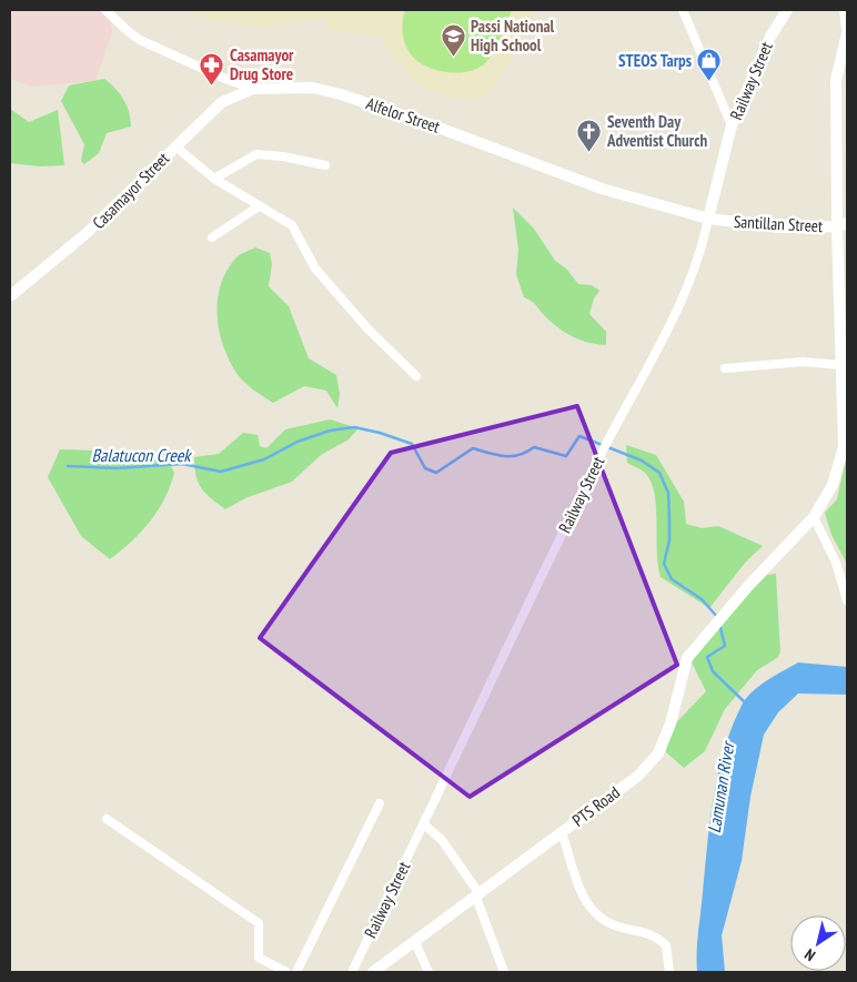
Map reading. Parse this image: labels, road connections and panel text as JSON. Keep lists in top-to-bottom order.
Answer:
{
  "streets": {
    "street": [
      "Railway Street",
      "Alfelor Street",
      "Casamayor Street",
      "Santillan Street",
      "PTS Road"
    ]
  },
  "crossings": [
    ["Railway Street", "Alfelor Street"],
    ["Railway Street", "Santillan Street"],
    ["Alfelor Street", "Casamayor Street"],
    ["Alfelor Street", "Santillan Street"],
    ["Santillan Street", "PTS Road"]
  ],
  "water": ["Balatucon Creek", "Lamunan River"],
  "places": {
    "school or university": ["Passi National High School"],
    "shop": ["STEOS Tarps"],
    "pharmacy": ["Casamayor Drug Store"],
    "church": ["Seventh Day Adventist Church"]
  },
  "north": "bottom left"
}
